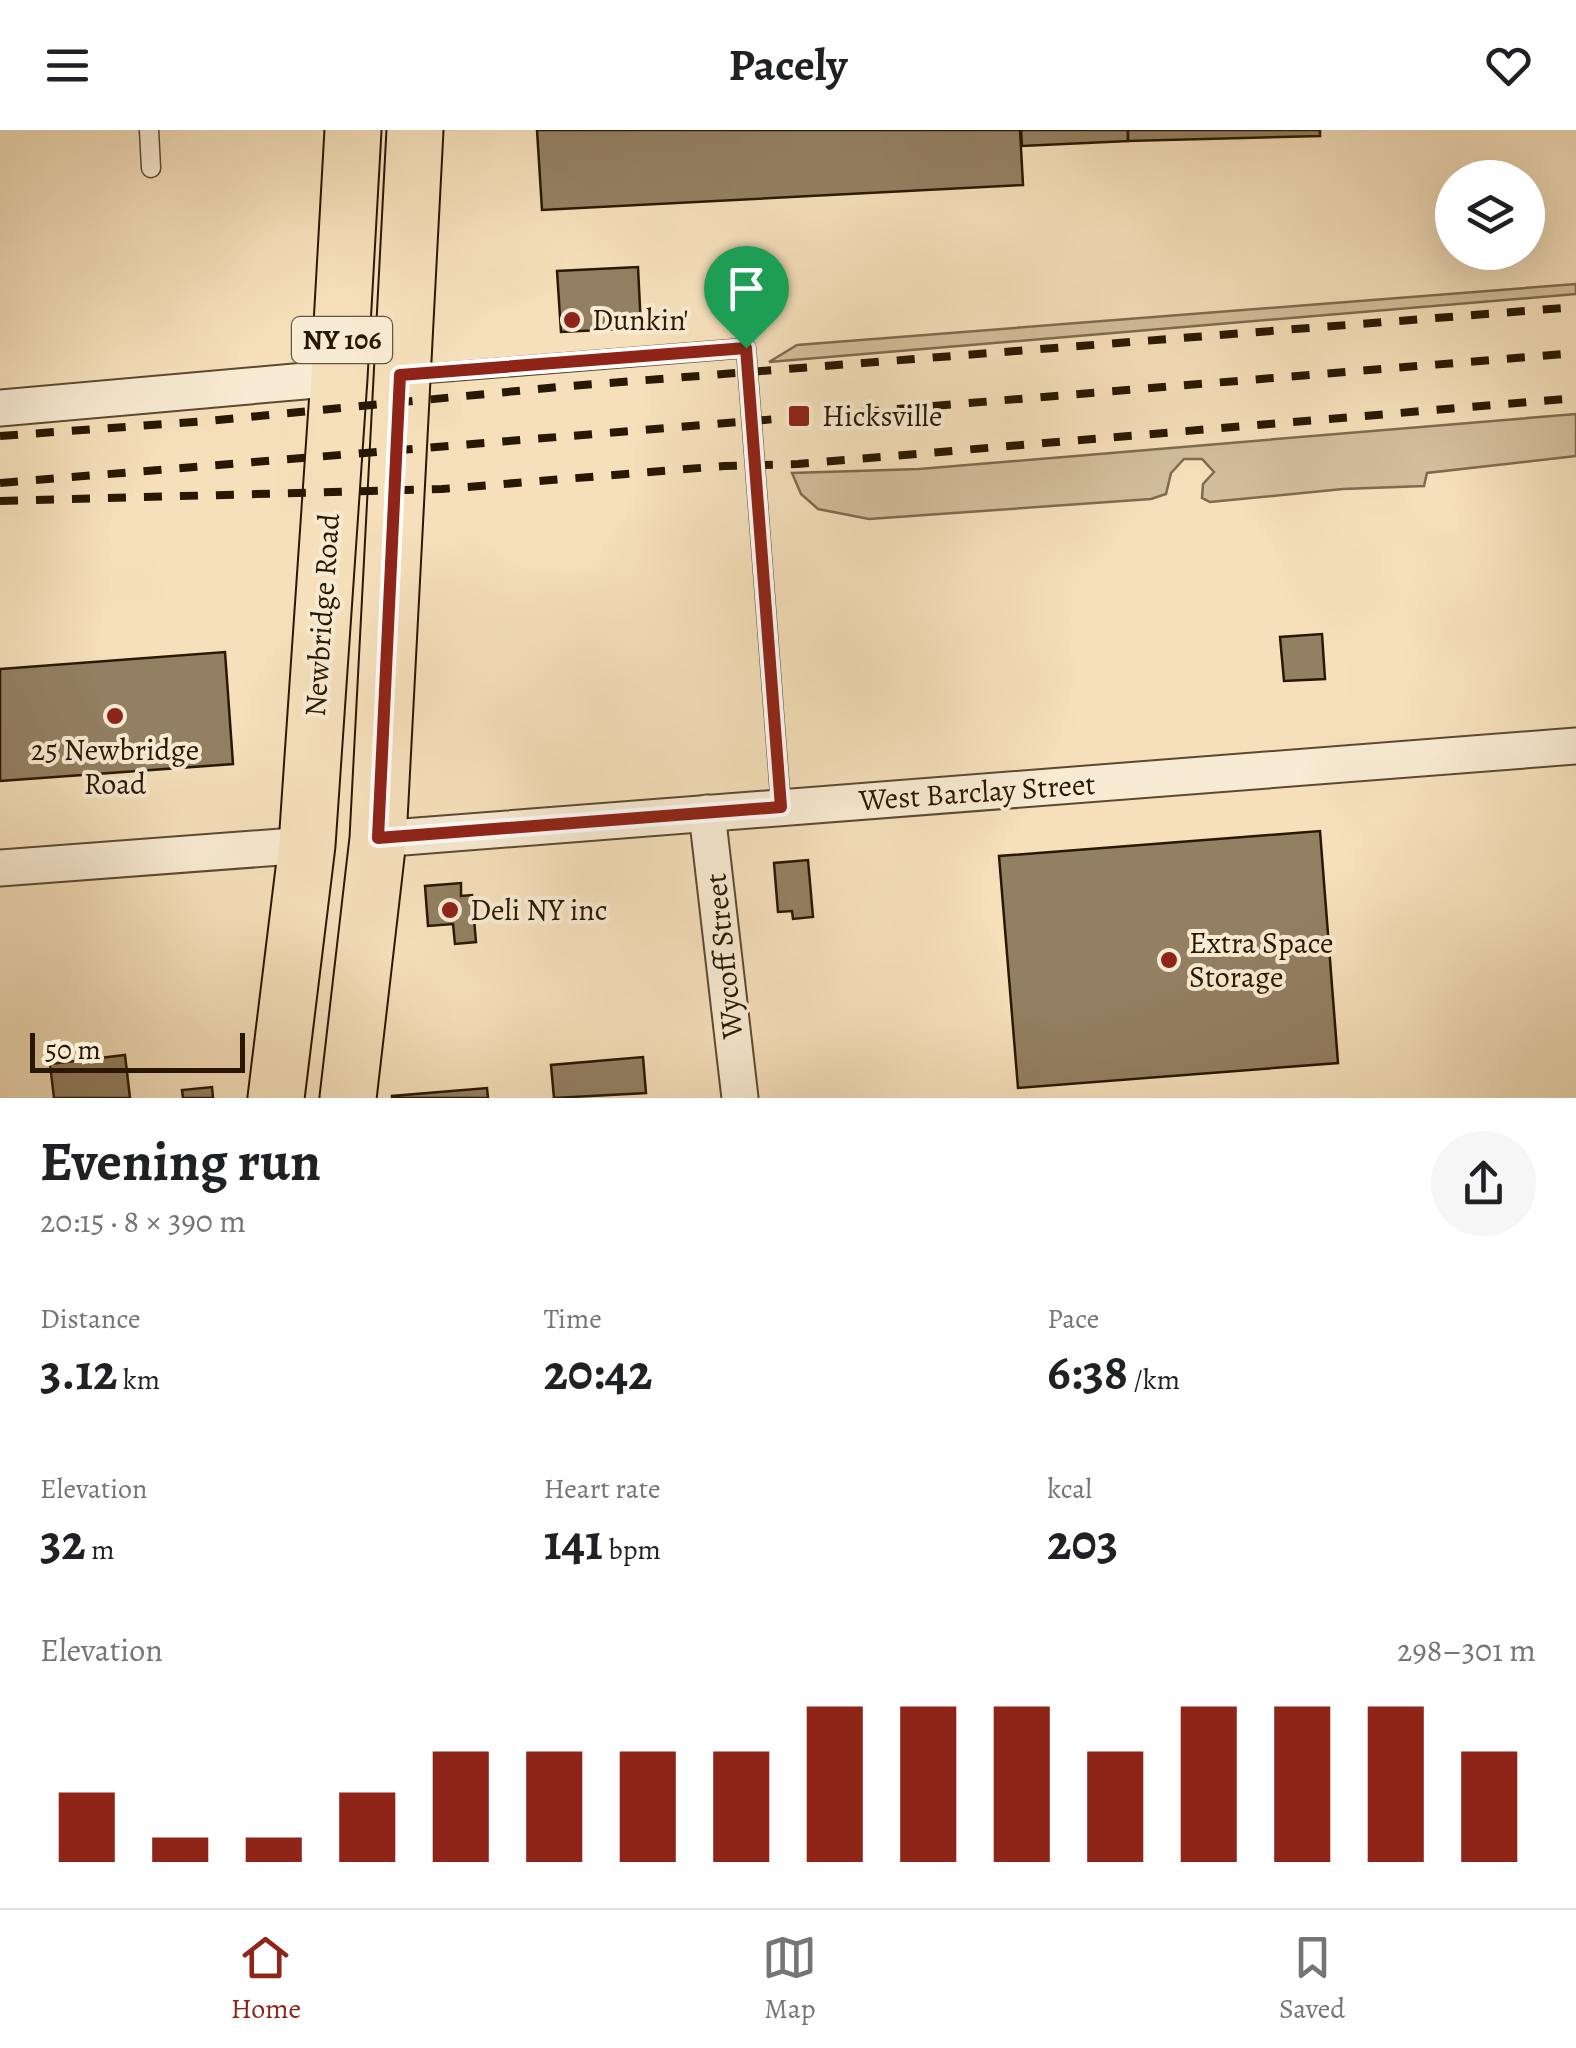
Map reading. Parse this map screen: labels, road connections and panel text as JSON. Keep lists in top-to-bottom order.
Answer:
{
  "streets": {
    "main road": ["NY 106", "Newbridge Road"],
    "street": ["West Barclay Street", "Wycoff Street"]
  },
  "crossings": [
    ["NY 106", "West Barclay Street"],
    ["West Barclay Street", "Wycoff Street"]
  ],
  "places": {
    "other": [
      "Dunkin'",
      "25 Newbridge Road",
      "Deli NY inc",
      "Extra Space Storage"
    ],
    "transit": ["Hicksville"]
  },
  "scale_bar": "50 m",
  "page": {
    "header": "Pacely",
    "scale": "50 m",
    "heading": ["Evening run", "20:15 · 8 × 390 m"],
    "stats": [
      ["Distance", "3.12 km"],
      ["Time", "20:42"],
      ["Pace", "6:38 /km"],
      ["Elevation", "32 m"],
      ["Heart rate", "141 bpm"],
      ["kcal", "203"]
    ],
    "chart": ["Elevation", "298–301 m"],
    "tabs": ["Home", "Map", "Saved"]
  }
}
